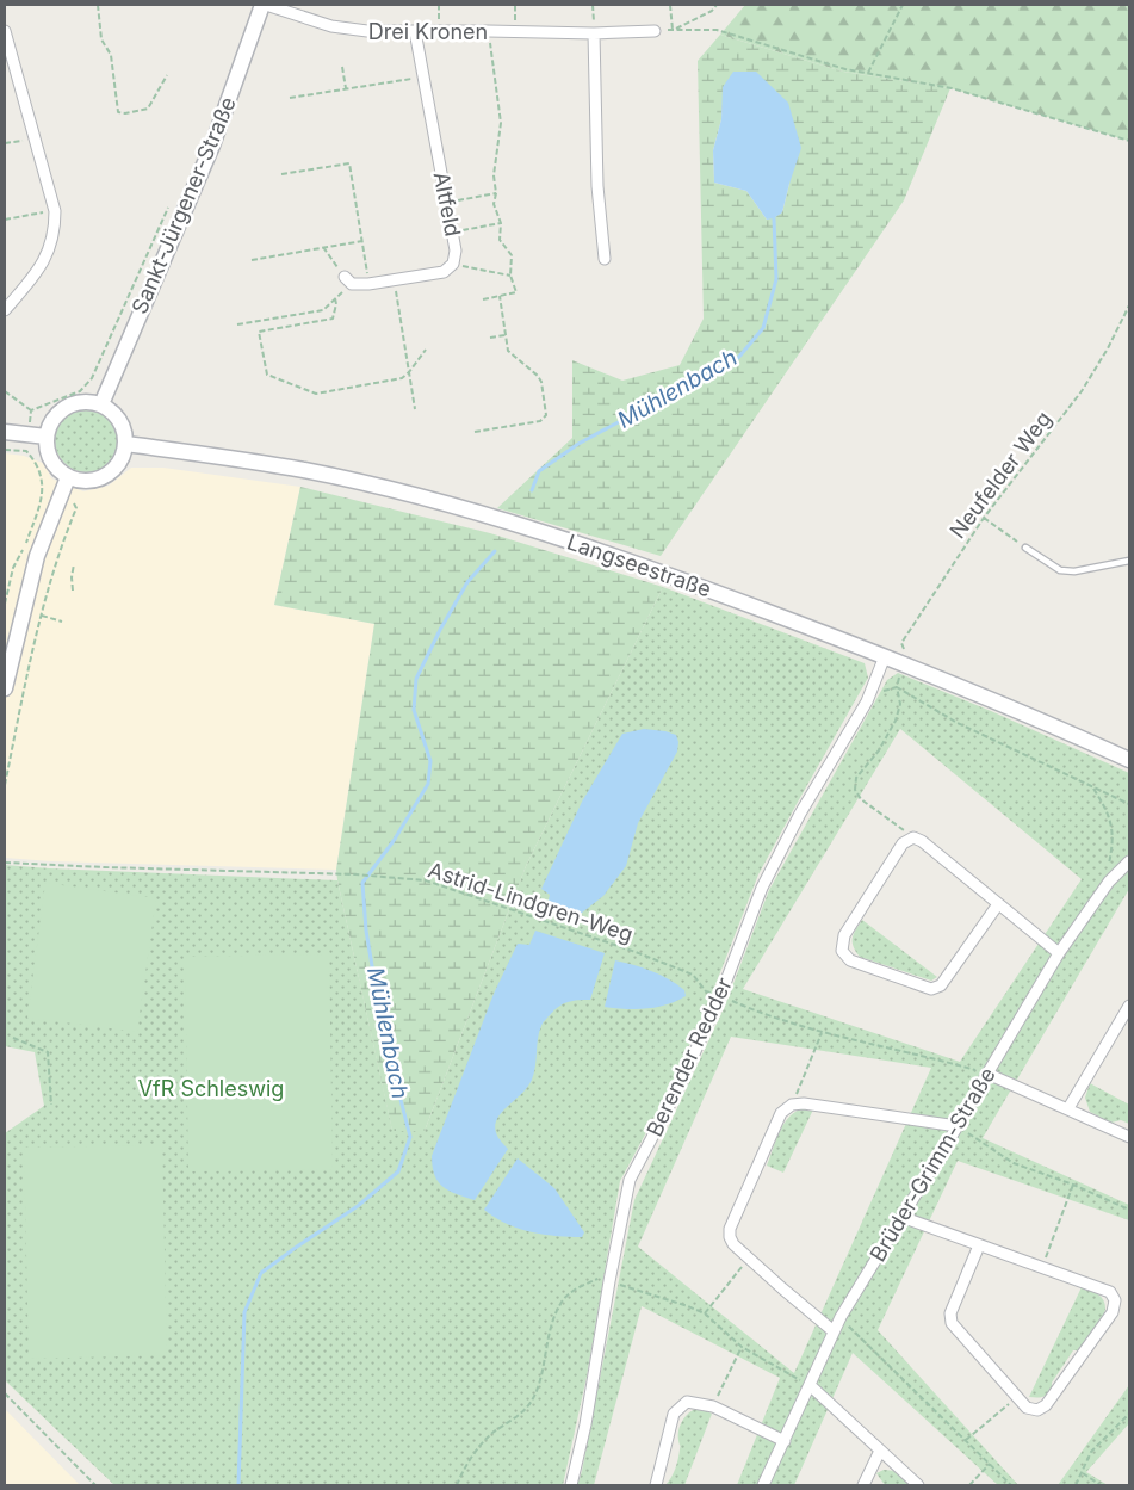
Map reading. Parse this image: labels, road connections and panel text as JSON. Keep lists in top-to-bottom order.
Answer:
{
  "streets": {
    "street": [
      "Drei Kronen",
      "Altfeld",
      "Sankt-Jürgener-Straße",
      "Langseestraße",
      "Berender Redder",
      "Brüder-Grimm-Straße"
    ],
    "path": ["Neufelder Weg", "Astrid-Lindgren-Weg"]
  },
  "crossings": [
    ["Drei Kronen", "Altfeld"],
    ["Drei Kronen", "Sankt-Jürgener-Straße"],
    ["Sankt-Jürgener-Straße", "Langseestraße"],
    ["Neufelder Weg", "Langseestraße"],
    ["Langseestraße", "Berender Redder"],
    ["Astrid-Lindgren-Weg", "Berender Redder"],
    ["Astrid-Lindgren-Weg", "Brüder-Grimm-Straße"]
  ],
  "water": ["Mühlenbach"],
  "parks": ["VfR Schleswig"]
}
